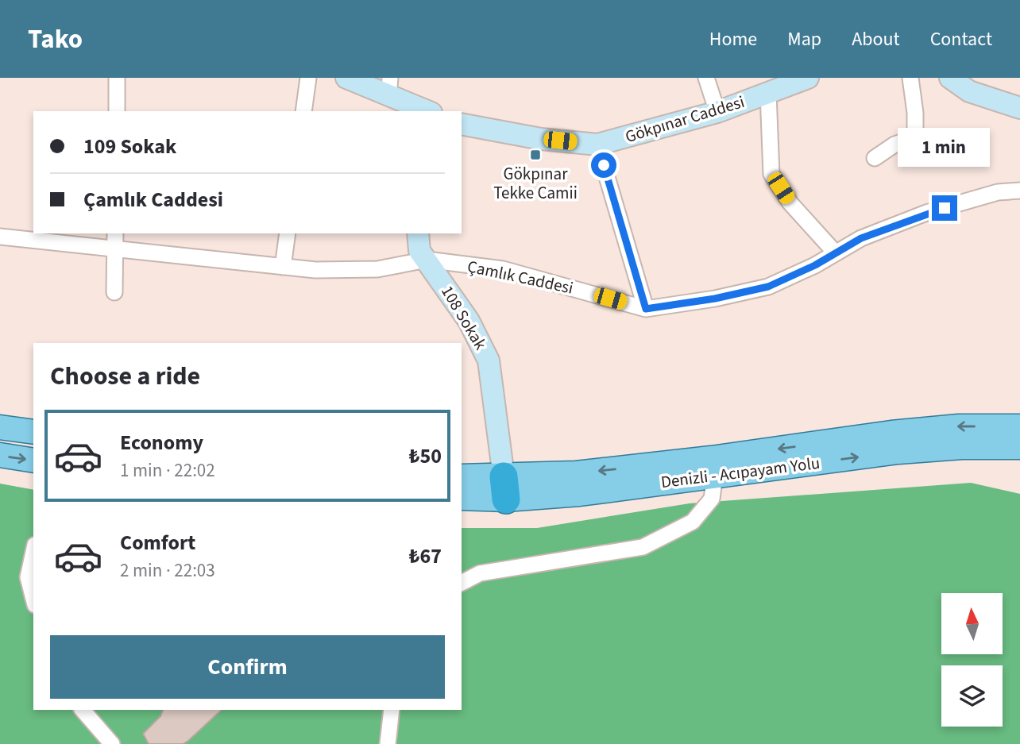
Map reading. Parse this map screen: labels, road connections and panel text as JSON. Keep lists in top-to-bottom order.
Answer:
{
  "streets": {
    "main road": ["Denizli - Acıpayam Yolu"],
    "street": ["Gökpınar Caddesi", "Çamlık Caddesi", "108 Sokak"]
  },
  "crossings": [
    ["Çamlık Caddesi", "108 Sokak"],
    ["108 Sokak", "Denizli - Acıpayam Yolu"]
  ],
  "places": {
    "transit": ["Gökpınar Tekke Camii"]
  },
  "north": "top",
  "page": {
    "header": "Tako",
    "nav": [
      "Home",
      "Map",
      "About",
      "Contact"
    ],
    "banner": ["109 Sokak", "Çamlık Caddesi"],
    "bubble": "1 min",
    "heading": "Choose a ride",
    "list": [
      {
        "name": "Economy",
        "note": "1 min · 22:02",
        "value": "₺50"
      },
      {
        "name": "Comfort",
        "note": "2 min · 22:03",
        "value": "₺67"
      }
    ],
    "buttons": "Confirm"
  }
}
